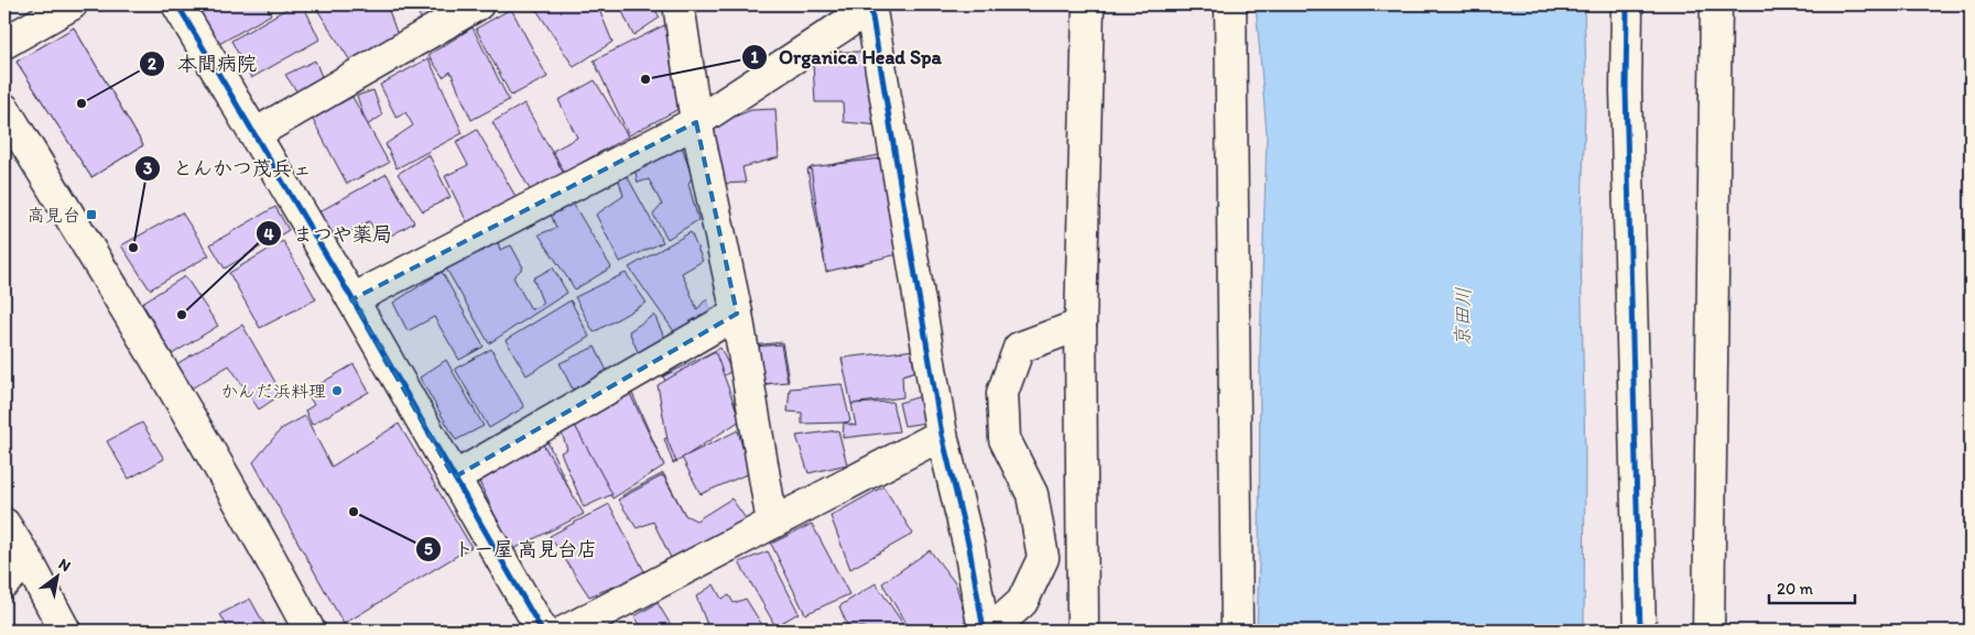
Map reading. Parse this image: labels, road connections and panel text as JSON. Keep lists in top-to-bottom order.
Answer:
{
  "water": ["京田川"],
  "places": {
    "other": [
      "Organica Head Spa",
      "本間病院",
      "とんかつ茂兵ェ",
      "まつや薬局",
      "かんだ浜料理",
      "トー屋 高見台店"
    ],
    "transit": ["高見台"]
  },
  "scale_bar": "20 m",
  "north": "top right"
}
